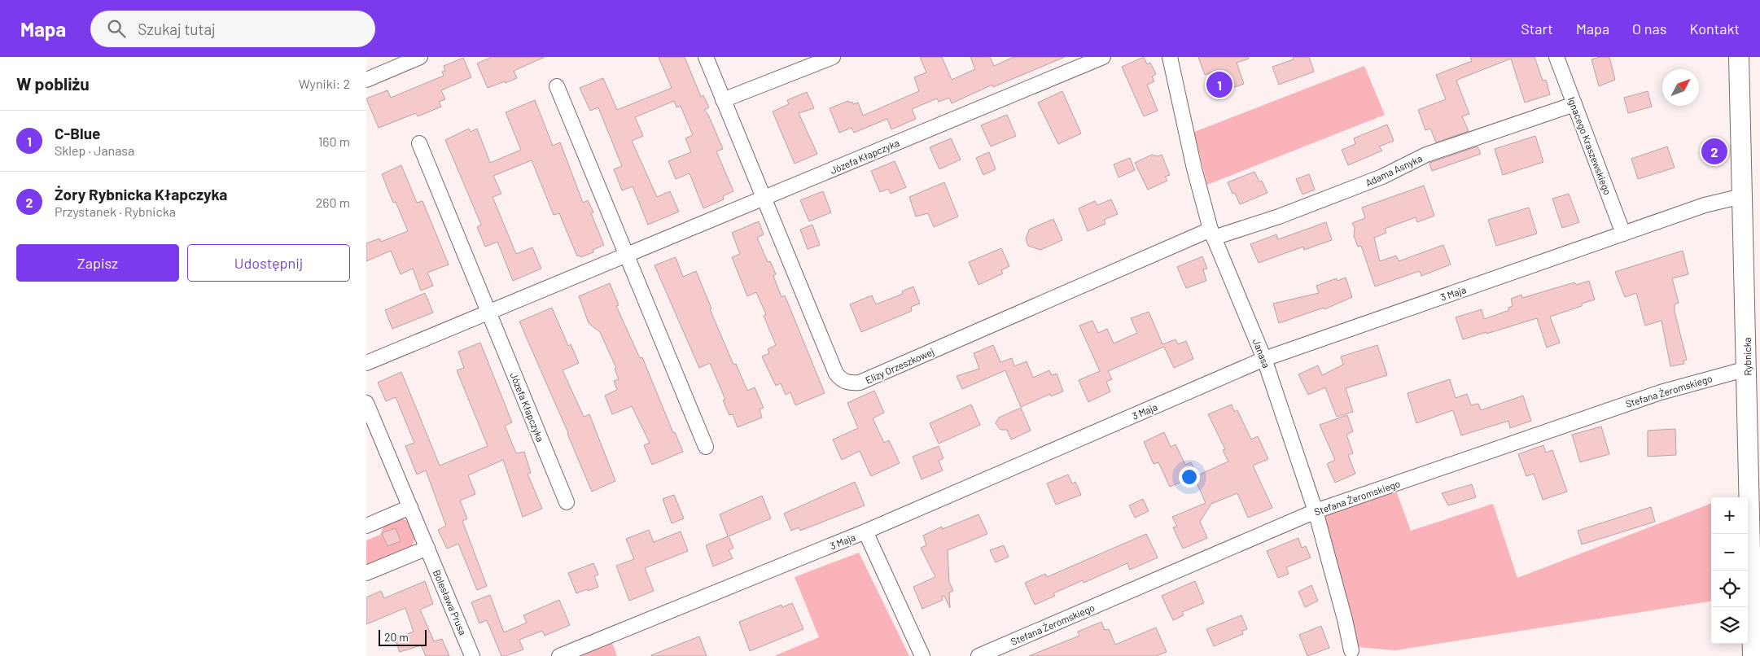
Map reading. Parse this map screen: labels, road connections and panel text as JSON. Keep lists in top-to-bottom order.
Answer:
{
  "streets": {
    "street": [
      "Ignacego Kraszewskiego",
      "Józefa Kłapczyka",
      "Adama Asnyka",
      "3 Maja",
      "Janasa",
      "Rybnicka",
      "Elizy Orzeszkowej",
      "Stefana Żeromskiego",
      "Bolesława Prusa"
    ]
  },
  "crossings": [
    ["Ignacego Kraszewskiego", "Adama Asnyka"],
    ["Ignacego Kraszewskiego", "3 Maja"],
    ["Józefa Kłapczyka", "Elizy Orzeszkowej"],
    ["Adama Asnyka", "Janasa"],
    ["Adama Asnyka", "Elizy Orzeszkowej"],
    ["3 Maja", "Janasa"],
    ["3 Maja", "Rybnicka"],
    ["Janasa", "Elizy Orzeszkowej"],
    ["Janasa", "Stefana Żeromskiego"],
    ["Rybnicka", "Stefana Żeromskiego"]
  ],
  "scale_bar": "20 m",
  "north": "top right",
  "page": {
    "header": "Mapa",
    "search": "Szukaj tutaj",
    "nav": [
      "Start",
      "Mapa",
      "O nas",
      "Kontakt"
    ],
    "heading": ["W pobliżu", "Wyniki: 2"],
    "pins": ["1", "2"],
    "list": [
      {
        "mark": "1",
        "name": "C-Blue",
        "note": "Sklep · Janasa",
        "value": "160 m"
      },
      {
        "mark": "2",
        "name": "Żory Rybnicka Kłapczyka",
        "note": "Przystanek · Rybnicka",
        "value": "260 m"
      }
    ],
    "buttons": ["Zapisz", "Udostępnij"],
    "map_buttons": ["+", "−"],
    "scale": "20 m"
  }
}
